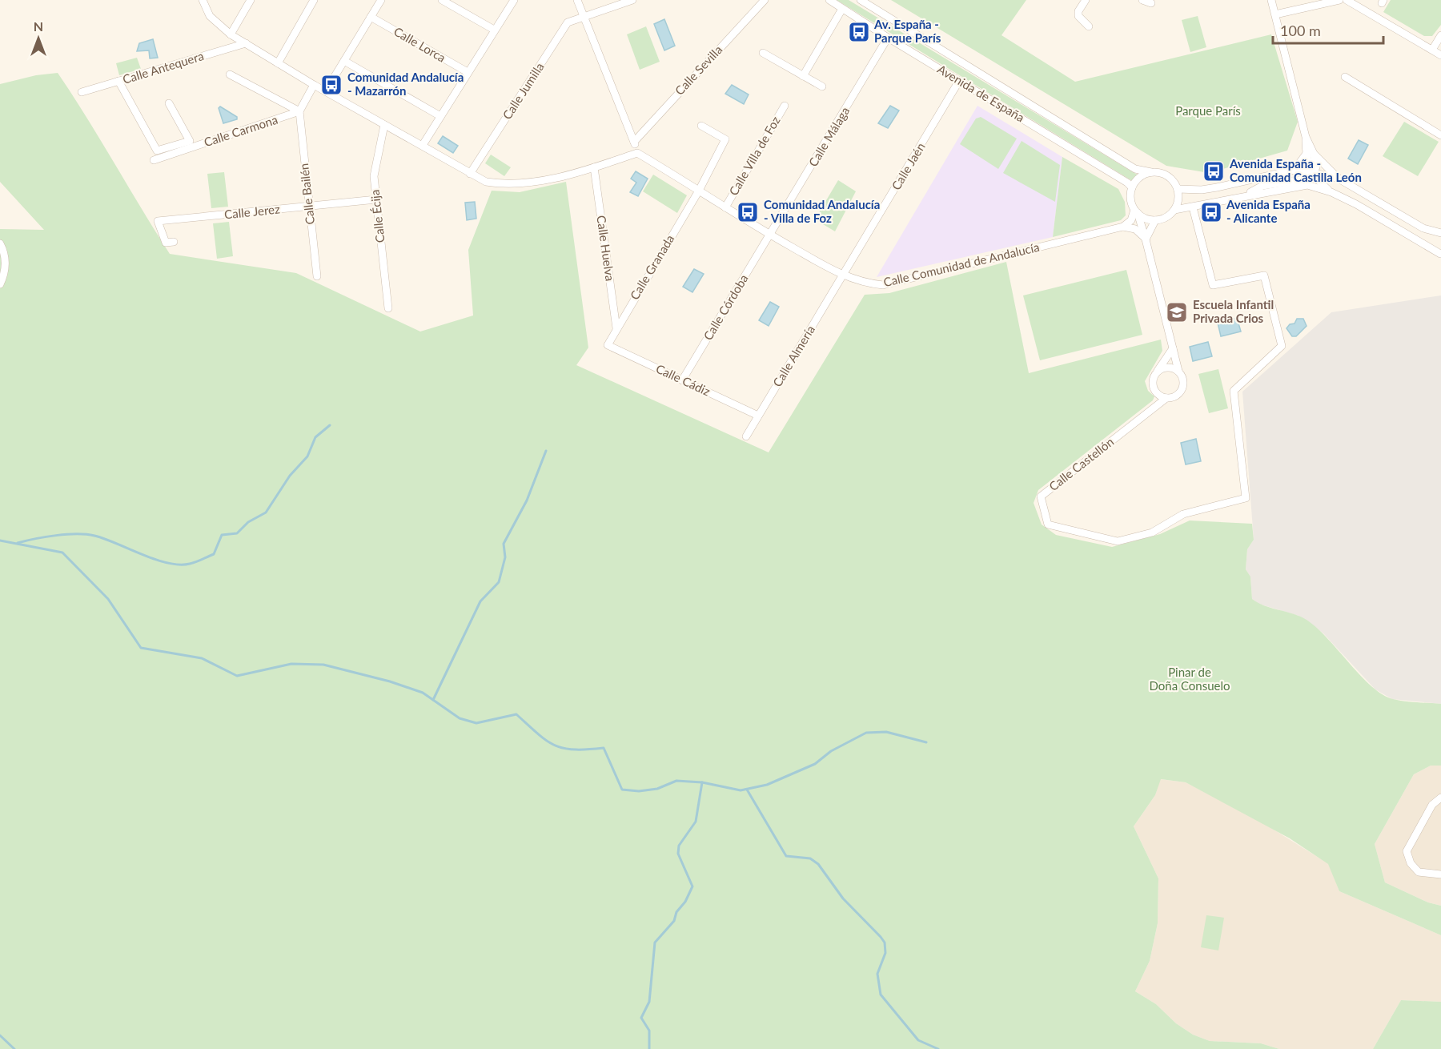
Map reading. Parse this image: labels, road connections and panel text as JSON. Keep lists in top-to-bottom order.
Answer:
{
  "streets": {
    "street": [
      "Calle Lorca",
      "Calle Antequera",
      "Calle Sevilla",
      "Calle Jumilla",
      "Avenida de España",
      "Calle Carmona",
      "Calle Málaga",
      "Calle Villa de Foz",
      "Calle Jaén",
      "Calle Bailén",
      "Calle Jerez",
      "Calle Écija",
      "Calle Huelva",
      "Calle Comunidad de Andalucía",
      "Calle Granada",
      "Calle Córdoba",
      "Calle Almería",
      "Calle Cádiz",
      "Calle Castellón"
    ]
  },
  "crossings": [
    ["Avenida de España", "Calle Málaga"],
    ["Avenida de España", "Calle Jaén"],
    ["Calle Carmona", "Calle Bailén"],
    ["Calle Málaga", "Calle Comunidad de Andalucía"],
    ["Calle Málaga", "Calle Córdoba"],
    ["Calle Villa de Foz", "Calle Comunidad de Andalucía"],
    ["Calle Jaén", "Calle Comunidad de Andalucía"],
    ["Calle Jaén", "Calle Almería"],
    ["Calle Bailén", "Calle Jerez"],
    ["Calle Jerez", "Calle Écija"],
    ["Calle Huelva", "Calle Granada"],
    ["Calle Comunidad de Andalucía", "Calle Granada"],
    ["Calle Comunidad de Andalucía", "Calle Córdoba"],
    ["Calle Comunidad de Andalucía", "Calle Almería"],
    ["Calle Granada", "Calle Cádiz"],
    ["Calle Córdoba", "Calle Cádiz"],
    ["Calle Almería", "Calle Cádiz"]
  ],
  "parks": ["Parque París", "Pinar de Doña Consuelo"],
  "places": {
    "bus stop": [
      "Av. España - Parque París",
      "Comunidad Andalucía - Mazarrón",
      "Avenida España - Comunidad Castilla León",
      "Comunidad Andalucía - Villa de Foz",
      "Avenida España - Alicante"
    ],
    "school or university": ["Escuela Infantil Privada Crios"]
  },
  "scale_bar": "100 m",
  "north": "top"
}
